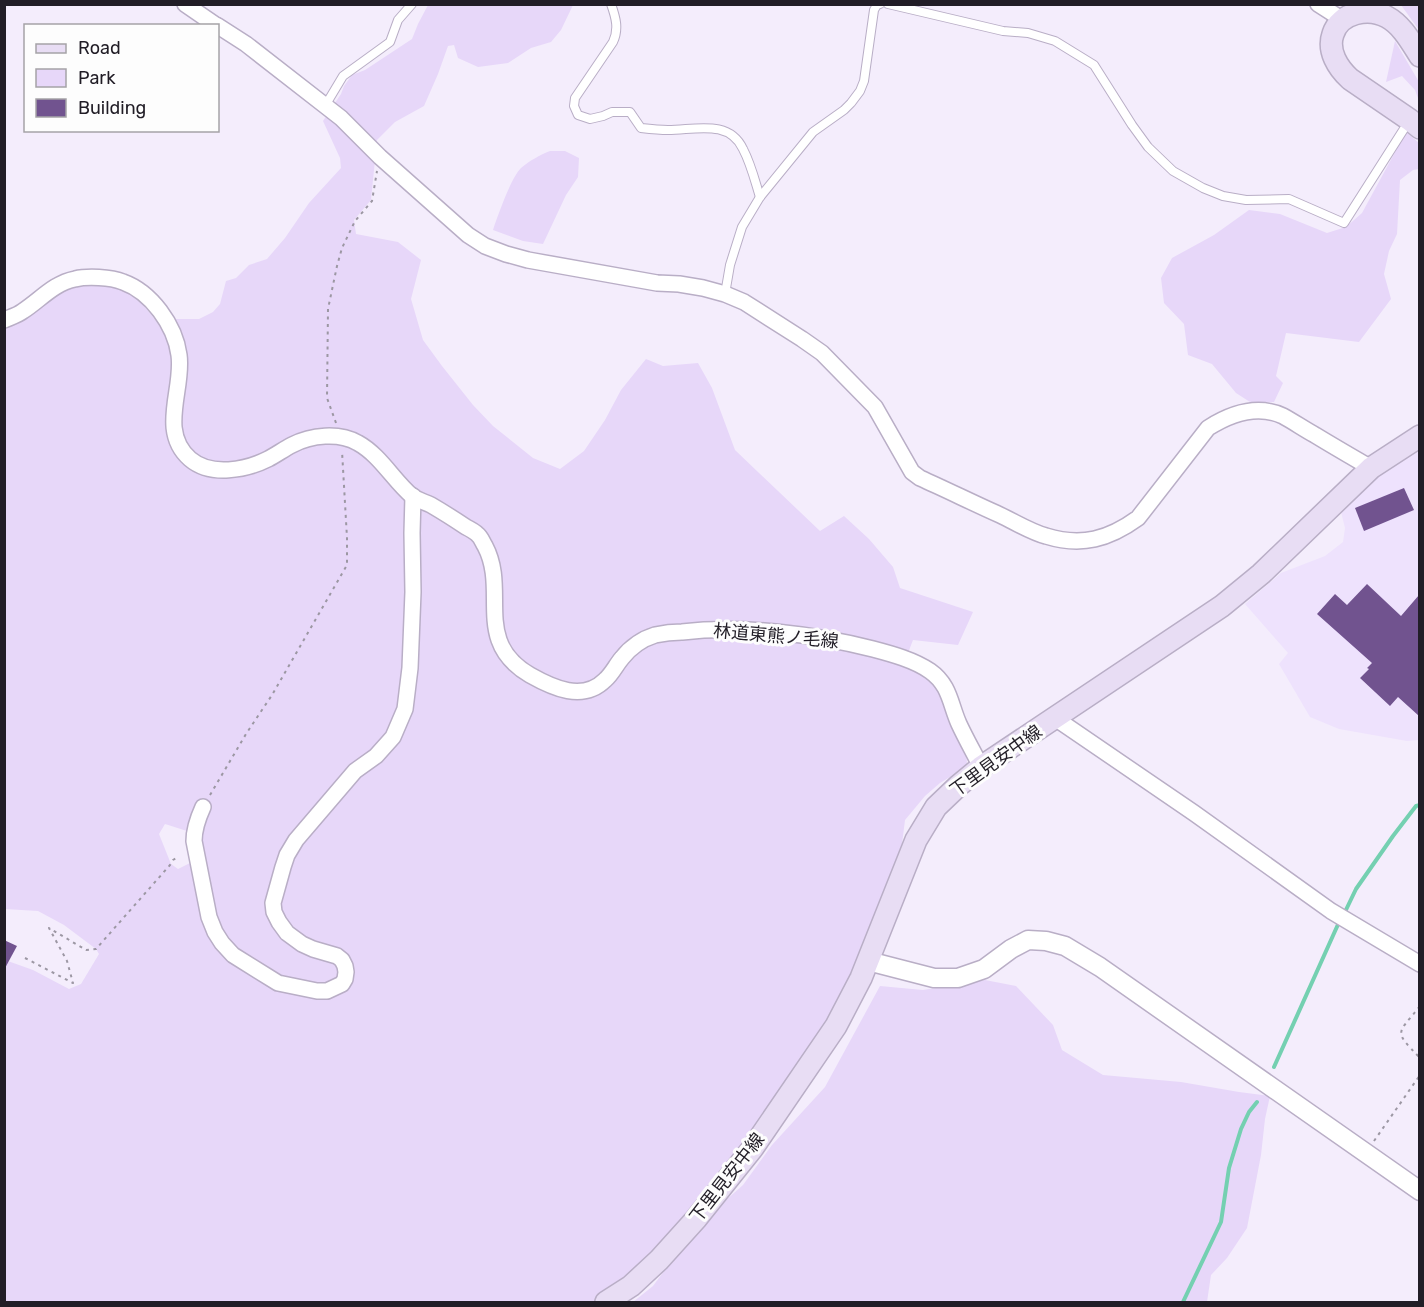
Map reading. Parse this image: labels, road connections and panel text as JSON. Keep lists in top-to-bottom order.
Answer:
{
  "streets": {
    "main road": ["下里見安中線"],
    "street": ["林道東熊ノ毛線"]
  },
  "crossings": [
    ["林道東熊ノ毛線", "下里見安中線"]
  ],
  "legend": ["Road", "Park", "Building"]
}
